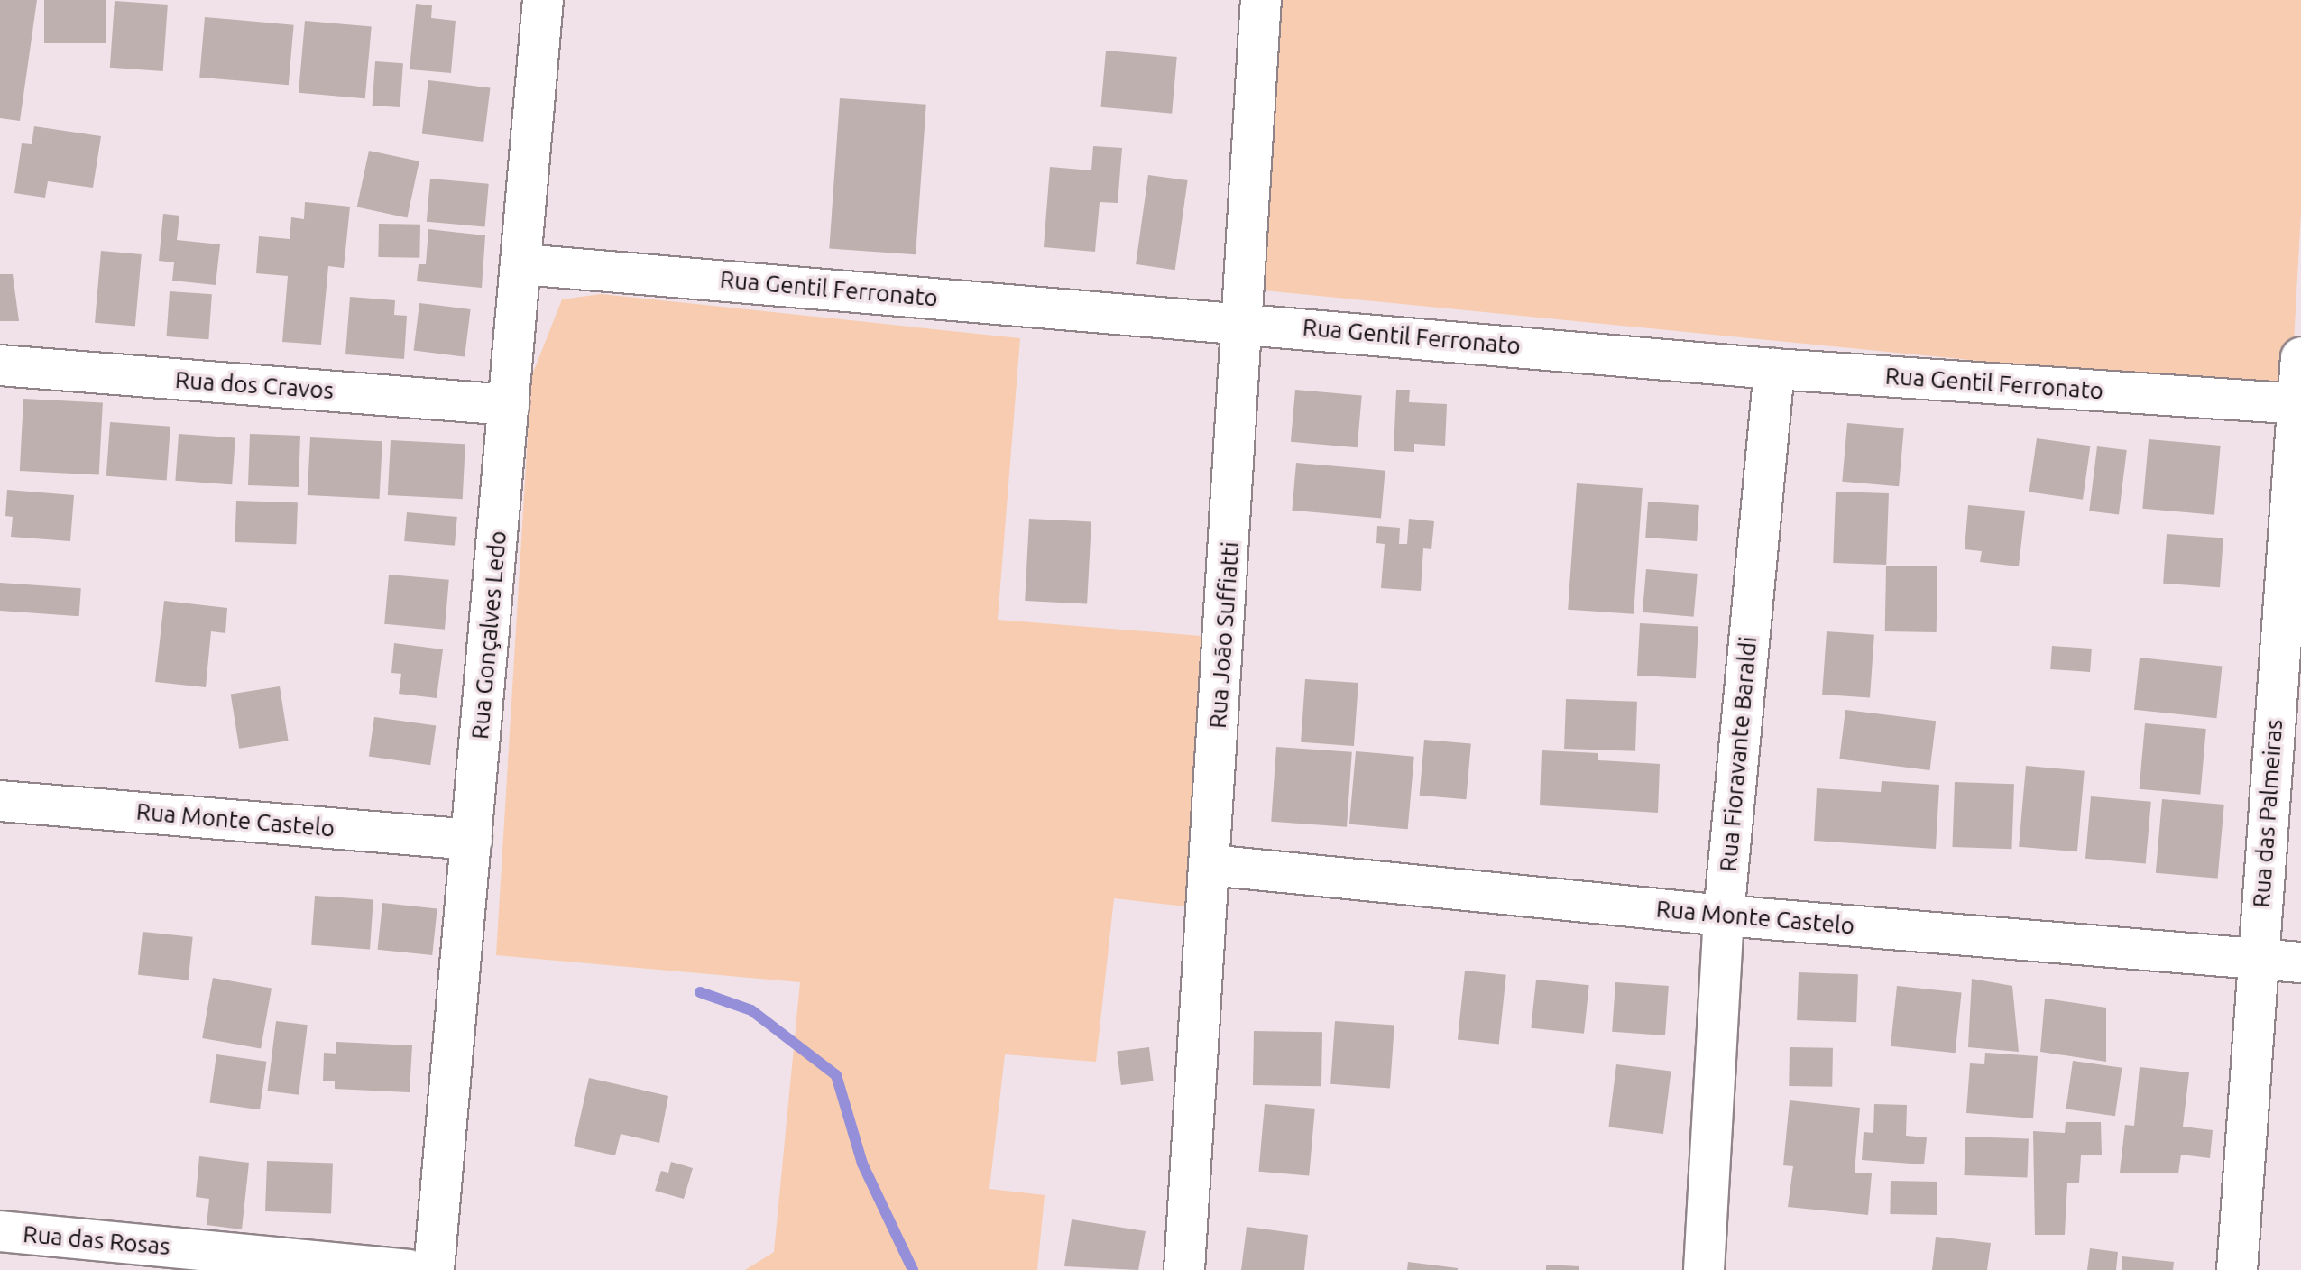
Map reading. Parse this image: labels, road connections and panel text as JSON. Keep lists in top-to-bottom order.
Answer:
{
  "streets": {
    "street": [
      "Rua Gentil Ferronato",
      "Rua dos Cravos",
      "Rua Gonçalves Ledo",
      "Rua João Suffiatti",
      "Rua Fioravante Baraldi",
      "Rua das Palmeiras",
      "Rua Monte Castelo",
      "Rua das Rosas"
    ]
  },
  "crossings": [
    ["Rua Gentil Ferronato", "Rua Gonçalves Ledo"],
    ["Rua Gentil Ferronato", "Rua João Suffiatti"],
    ["Rua Gentil Ferronato", "Rua Fioravante Baraldi"],
    ["Rua Gentil Ferronato", "Rua das Palmeiras"],
    ["Rua dos Cravos", "Rua Gonçalves Ledo"],
    ["Rua Gonçalves Ledo", "Rua Monte Castelo"],
    ["Rua João Suffiatti", "Rua Monte Castelo"],
    ["Rua Fioravante Baraldi", "Rua Monte Castelo"],
    ["Rua das Palmeiras", "Rua Monte Castelo"]
  ]
}
